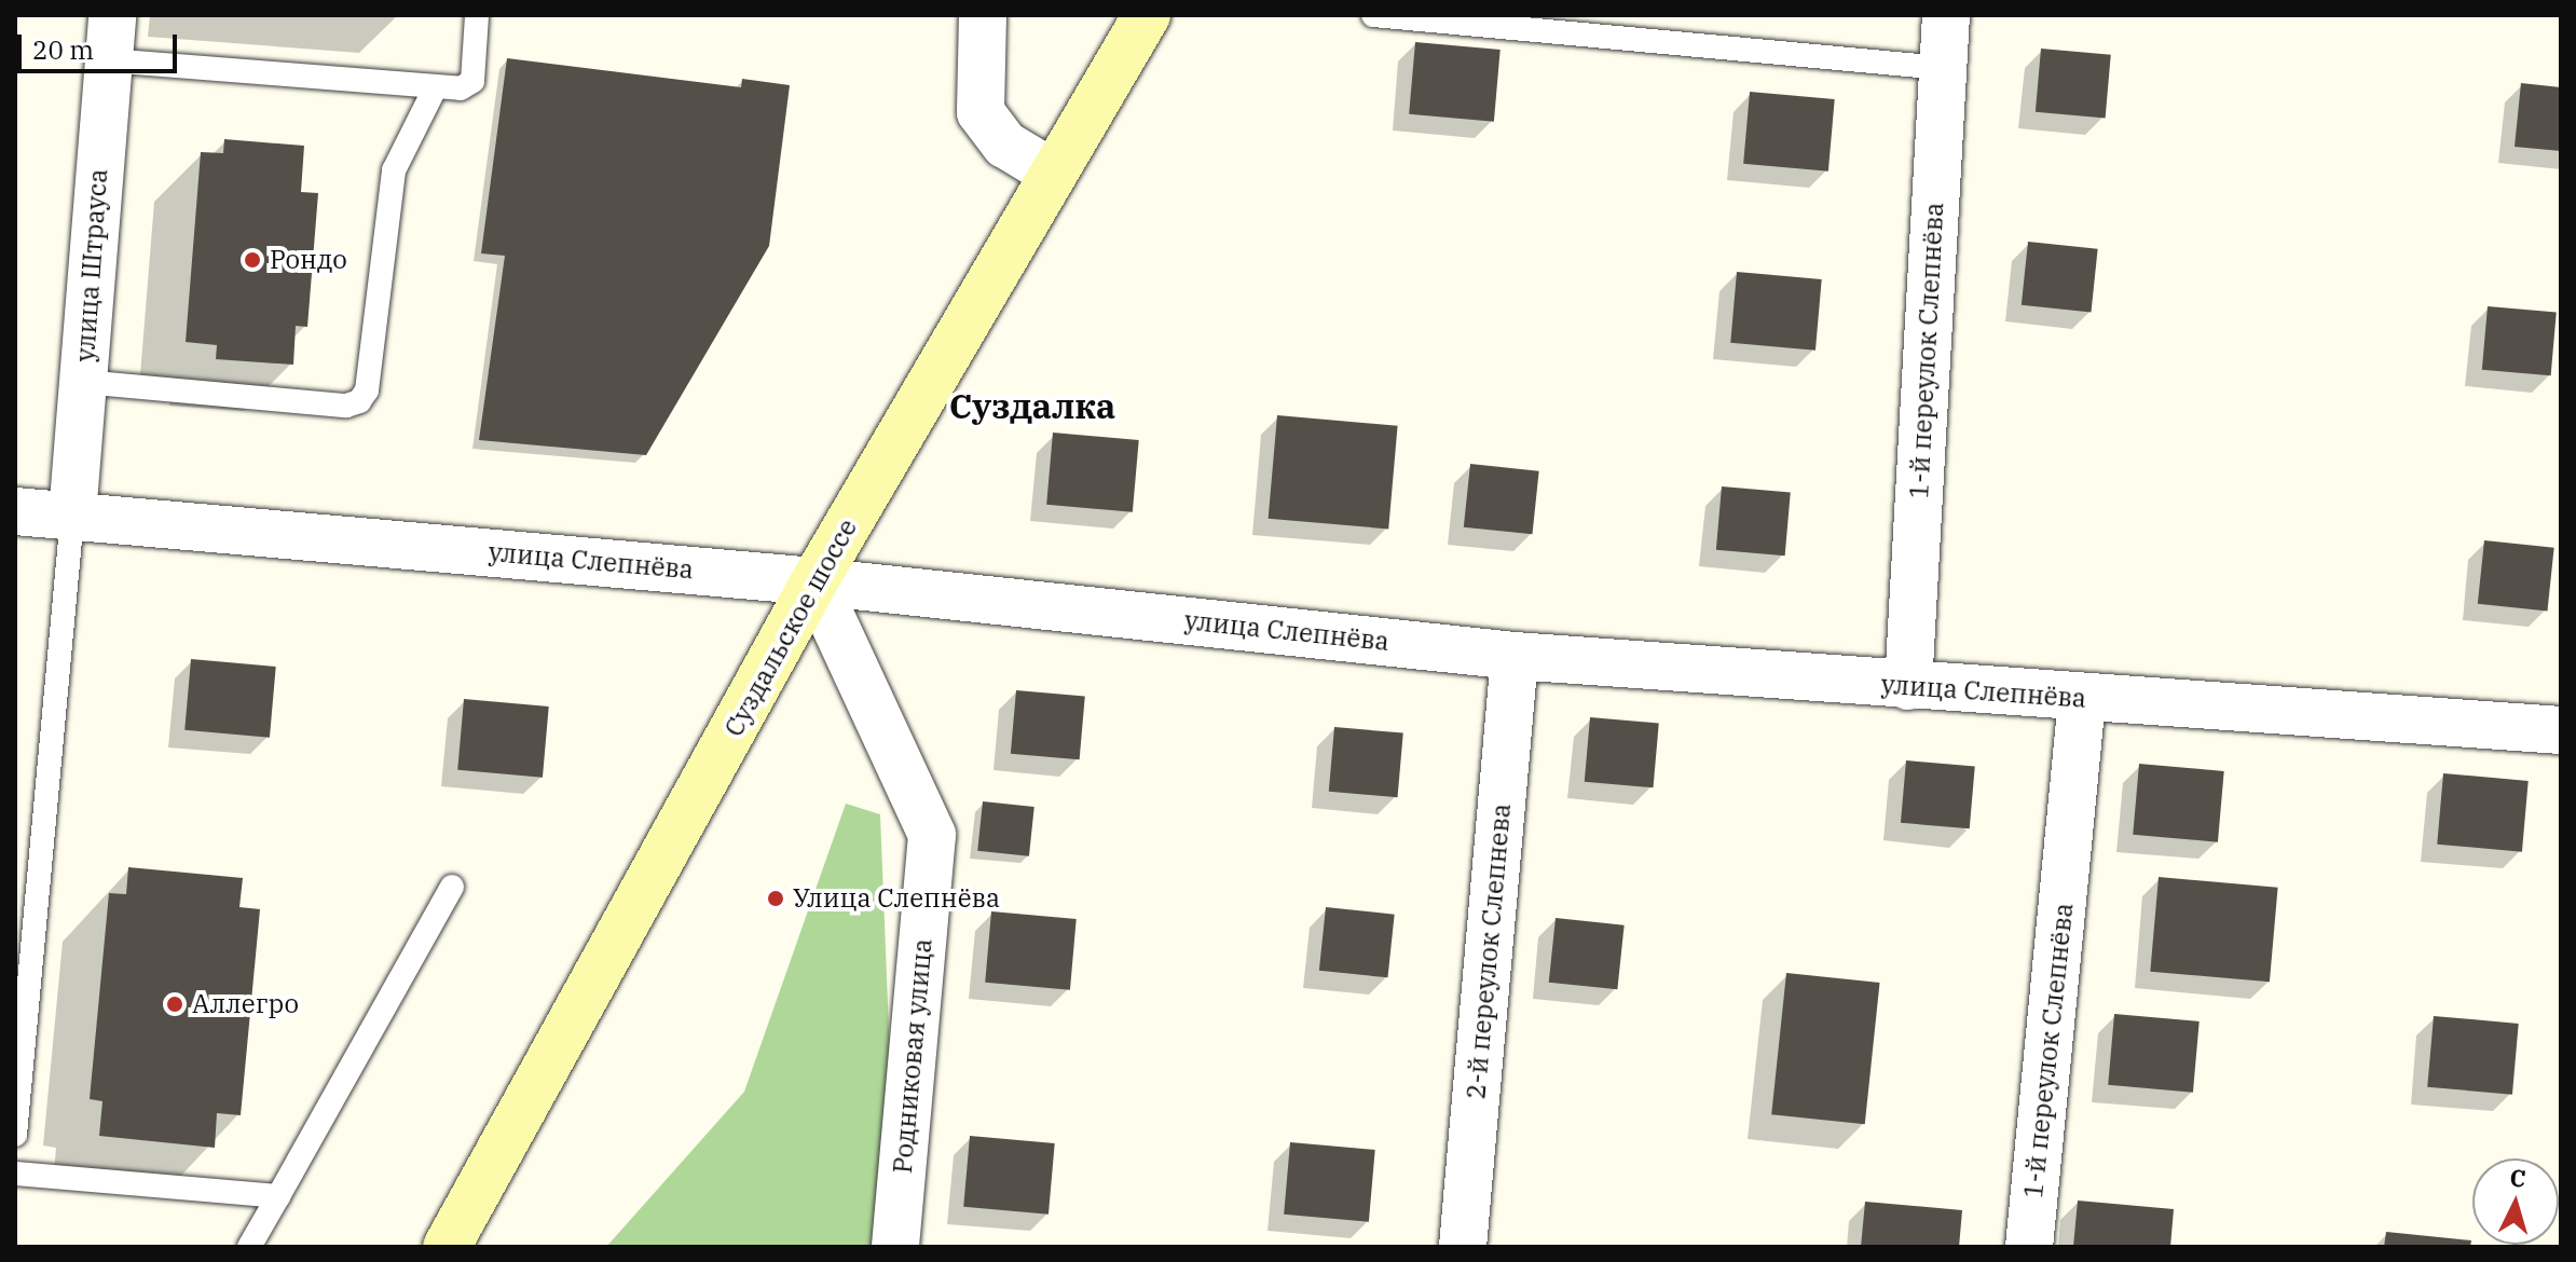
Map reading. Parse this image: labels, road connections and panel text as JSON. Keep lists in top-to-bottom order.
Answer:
{
  "streets": {
    "main road": ["Суздальское шоссе"],
    "street": [
      "улица Штрауса",
      "1-й переулок Слепнёва",
      "улица Слепнёва",
      "2-й переулок Слепнева",
      "Родниковая улица"
    ]
  },
  "crossings": [
    ["улица Штрауса", "улица Слепнёва"],
    ["1-й переулок Слепнёва", "улица Слепнёва"],
    ["улица Слепнёва", "Суздальское шоссе"],
    ["улица Слепнёва", "2-й переулок Слепнева"],
    ["улица Слепнёва", "Родниковая улица"],
    ["Суздальское шоссе", "Родниковая улица"]
  ],
  "districts": ["Суздалка"],
  "places": ["Рондо", "Улица Слепнёва", "Аллегро"],
  "scale_bar": "20 m",
  "north": "top"
}
